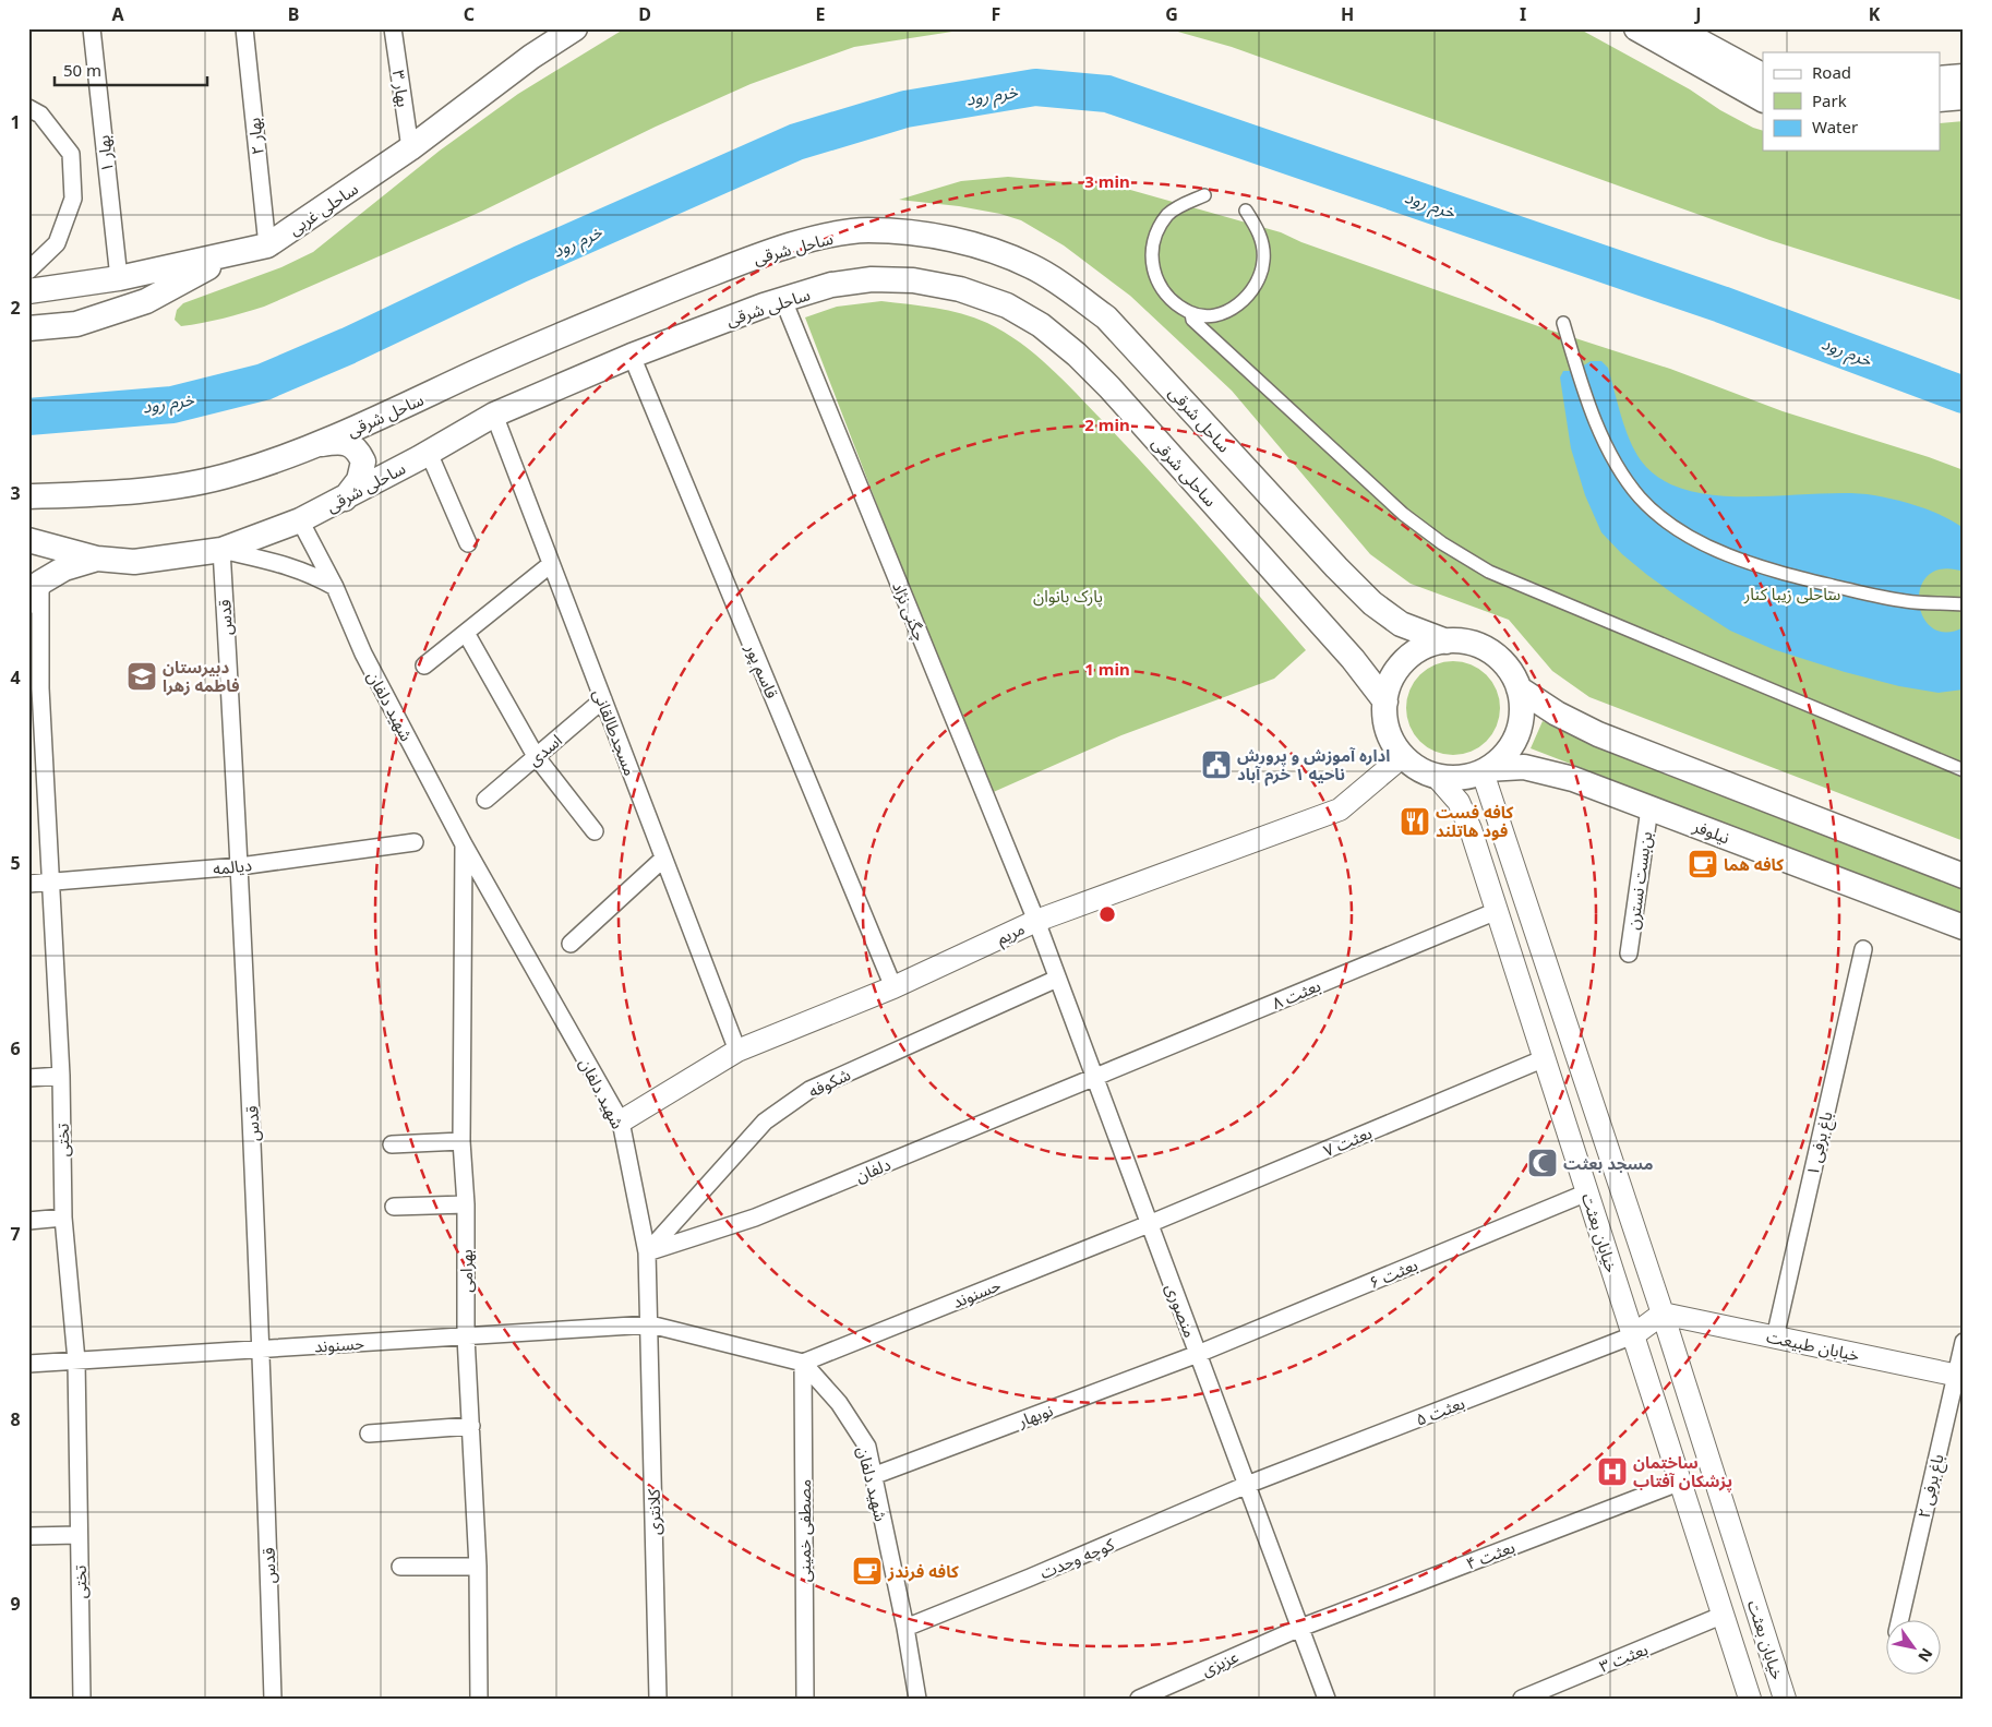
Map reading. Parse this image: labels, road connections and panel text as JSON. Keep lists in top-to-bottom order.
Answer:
{
  "streets": {
    "main road": [
      "ساحلی غربی",
      "ساحل شرقی",
      "ساحلی شرقی",
      "نیلوفر"
    ],
    "street": [
      "بهار ۳",
      "بهار ۲",
      "بهار ۱",
      "چگنی نژاد",
      "قدس",
      "قاسم پور",
      "شهید دلفان",
      "مسجدطالقانی",
      "اسدی",
      "دیالمه",
      "بن‌بست نسترن",
      "مریم",
      "بعثت ۸",
      "شکوفه",
      "تختی",
      "بعثت ۷",
      "باغ برفی ۱",
      "دلفان",
      "خیابان بعثت",
      "بهرامی",
      "بعثت ۶",
      "حسنوند",
      "منصوری",
      "خیابان طبیعت",
      "بعثت ۵",
      "نوبهار",
      "باغ برفی ۲",
      "کلانتری",
      "مصطفی خمینی",
      "بعثت ۴",
      "کوچه وحدت",
      "بعثت ۳",
      "عزیزی"
    ]
  },
  "crossings": [
    ["بهار ۳", "ساحلی غربی"],
    ["بهار ۲", "ساحلی غربی"],
    ["بهار ۱", "ساحلی غربی"],
    ["ساحل شرقی", "ساحلی شرقی"],
    ["ساحل شرقی", "نیلوفر"],
    ["ساحل شرقی", "مریم"],
    ["ساحل شرقی", "خیابان بعثت"],
    ["ساحلی شرقی", "چگنی نژاد"],
    ["ساحلی شرقی", "قدس"],
    ["ساحلی شرقی", "قاسم پور"],
    ["ساحلی شرقی", "شهید دلفان"],
    ["ساحلی شرقی", "مسجدطالقانی"],
    ["ساحلی شرقی", "نیلوفر"],
    ["ساحلی شرقی", "مریم"],
    ["ساحلی شرقی", "خیابان بعثت"],
    ["چگنی نژاد", "مریم"],
    ["چگنی نژاد", "منصوری"],
    ["قدس", "دیالمه"],
    ["قدس", "حسنوند"],
    ["قاسم پور", "مریم"],
    ["شهید دلفان", "مریم"],
    ["شهید دلفان", "شکوفه"],
    ["شهید دلفان", "دلفان"],
    ["شهید دلفان", "بهرامی"],
    ["شهید دلفان", "حسنوند"],
    ["شهید دلفان", "نوبهار"],
    ["شهید دلفان", "کلانتری"],
    ["شهید دلفان", "مصطفی خمینی"],
    ["شهید دلفان", "کوچه وحدت"],
    ["مسجدطالقانی", "اسدی"],
    ["مسجدطالقانی", "مریم"],
    ["نیلوفر", "بن‌بست نسترن"],
    ["نیلوفر", "مریم"],
    ["نیلوفر", "خیابان بعثت"],
    ["دیالمه", "تختی"],
    ["مریم", "خیابان بعثت"],
    ["مریم", "منصوری"],
    ["بعثت ۸", "دلفان"],
    ["بعثت ۸", "خیابان بعثت"],
    ["بعثت ۸", "منصوری"],
    ["شکوفه", "دلفان"],
    ["شکوفه", "منصوری"],
    ["تختی", "حسنوند"],
    ["بعثت ۷", "خیابان بعثت"],
    ["بعثت ۷", "حسنوند"],
    ["بعثت ۷", "منصوری"],
    ["باغ برفی ۱", "خیابان طبیعت"],
    ["دلفان", "منصوری"],
    ["خیابان بعثت", "بعثت ۶"],
    ["خیابان بعثت", "خیابان طبیعت"],
    ["خیابان بعثت", "بعثت ۵"],
    ["خیابان بعثت", "بعثت ۴"],
    ["خیابان بعثت", "بعثت ۳"],
    ["بهرامی", "حسنوند"],
    ["بعثت ۶", "منصوری"],
    ["بعثت ۶", "نوبهار"],
    ["حسنوند", "منصوری"],
    ["حسنوند", "کلانتری"],
    ["حسنوند", "مصطفی خمینی"],
    ["منصوری", "بعثت ۵"],
    ["منصوری", "نوبهار"],
    ["منصوری", "بعثت ۴"],
    ["منصوری", "کوچه وحدت"],
    ["منصوری", "عزیزی"],
    ["خیابان طبیعت", "باغ برفی ۲"],
    ["بعثت ۵", "کوچه وحدت"],
    ["بعثت ۴", "عزیزی"]
  ],
  "water": ["خرم رود"],
  "parks": ["ساحلی زیبا کنار", "پارک بانوان"],
  "places": {
    "school or university": ["دبیرستان فاطمه زهرا"],
    "public building": ["اداره آموزش و پرورش ناحیه ۱ خرم آباد"],
    "restaurant": ["کافه فست فود هاتلند"],
    "cafe": ["کافه هما", "کافه فرندز"],
    "mosque": ["مسجد بعثت"],
    "hospital": ["ساختمان پزشکان آفتاب"]
  },
  "legend": ["Road", "Park", "Water"],
  "scale_bar": "50 m",
  "north": "bottom right",
  "grid": {
    "columns": [
      "A",
      "B",
      "C",
      "D",
      "E",
      "F",
      "G",
      "H",
      "I",
      "J",
      "K"
    ],
    "rows": [
      "1",
      "2",
      "3",
      "4",
      "5",
      "6",
      "7",
      "8",
      "9"
    ]
  },
  "rings": ["3 min", "2 min", "1 min"]
}
